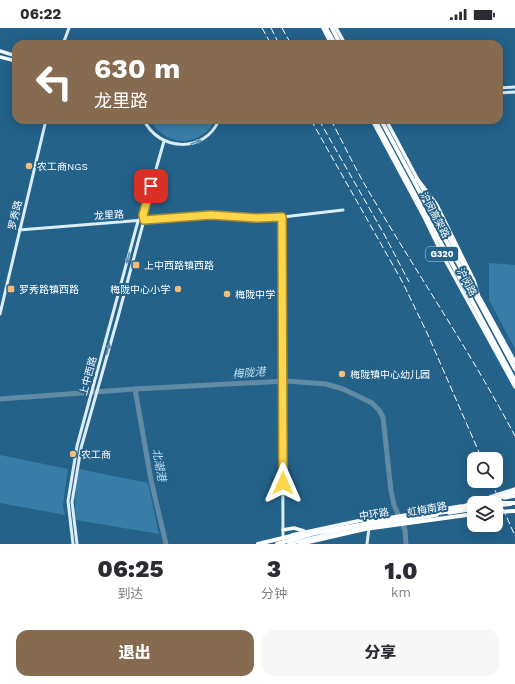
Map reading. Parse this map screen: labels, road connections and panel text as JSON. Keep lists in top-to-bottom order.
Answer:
{
  "streets": {
    "highway": ["沪闵高架路", "中环路"],
    "main road": [
      "罗秀路",
      "龙里路",
      "G320",
      "沪闵路",
      "上中西路",
      "虹梅南路"
    ]
  },
  "crossings": [
    ["罗秀路", "龙里路"],
    ["龙里路", "上中西路"],
    ["虹梅南路", "中环路"]
  ],
  "water": ["梅陇港", "北潮港"],
  "places": {
    "other": [
      "农工商NGS",
      "梅陇中心小学",
      "梅陇中学",
      "梅陇镇中心幼儿园",
      "农工商"
    ],
    "transit": ["上中西路镇西路", "罗秀路镇西路"]
  },
  "page": {
    "status": "06:22",
    "turn": ["630 m", "龙里路"],
    "eta": [
      "06:25",
      "到达",
      "3",
      "分钟",
      "1.0",
      "km"
    ],
    "buttons": ["退出", "分享"]
  }
}
